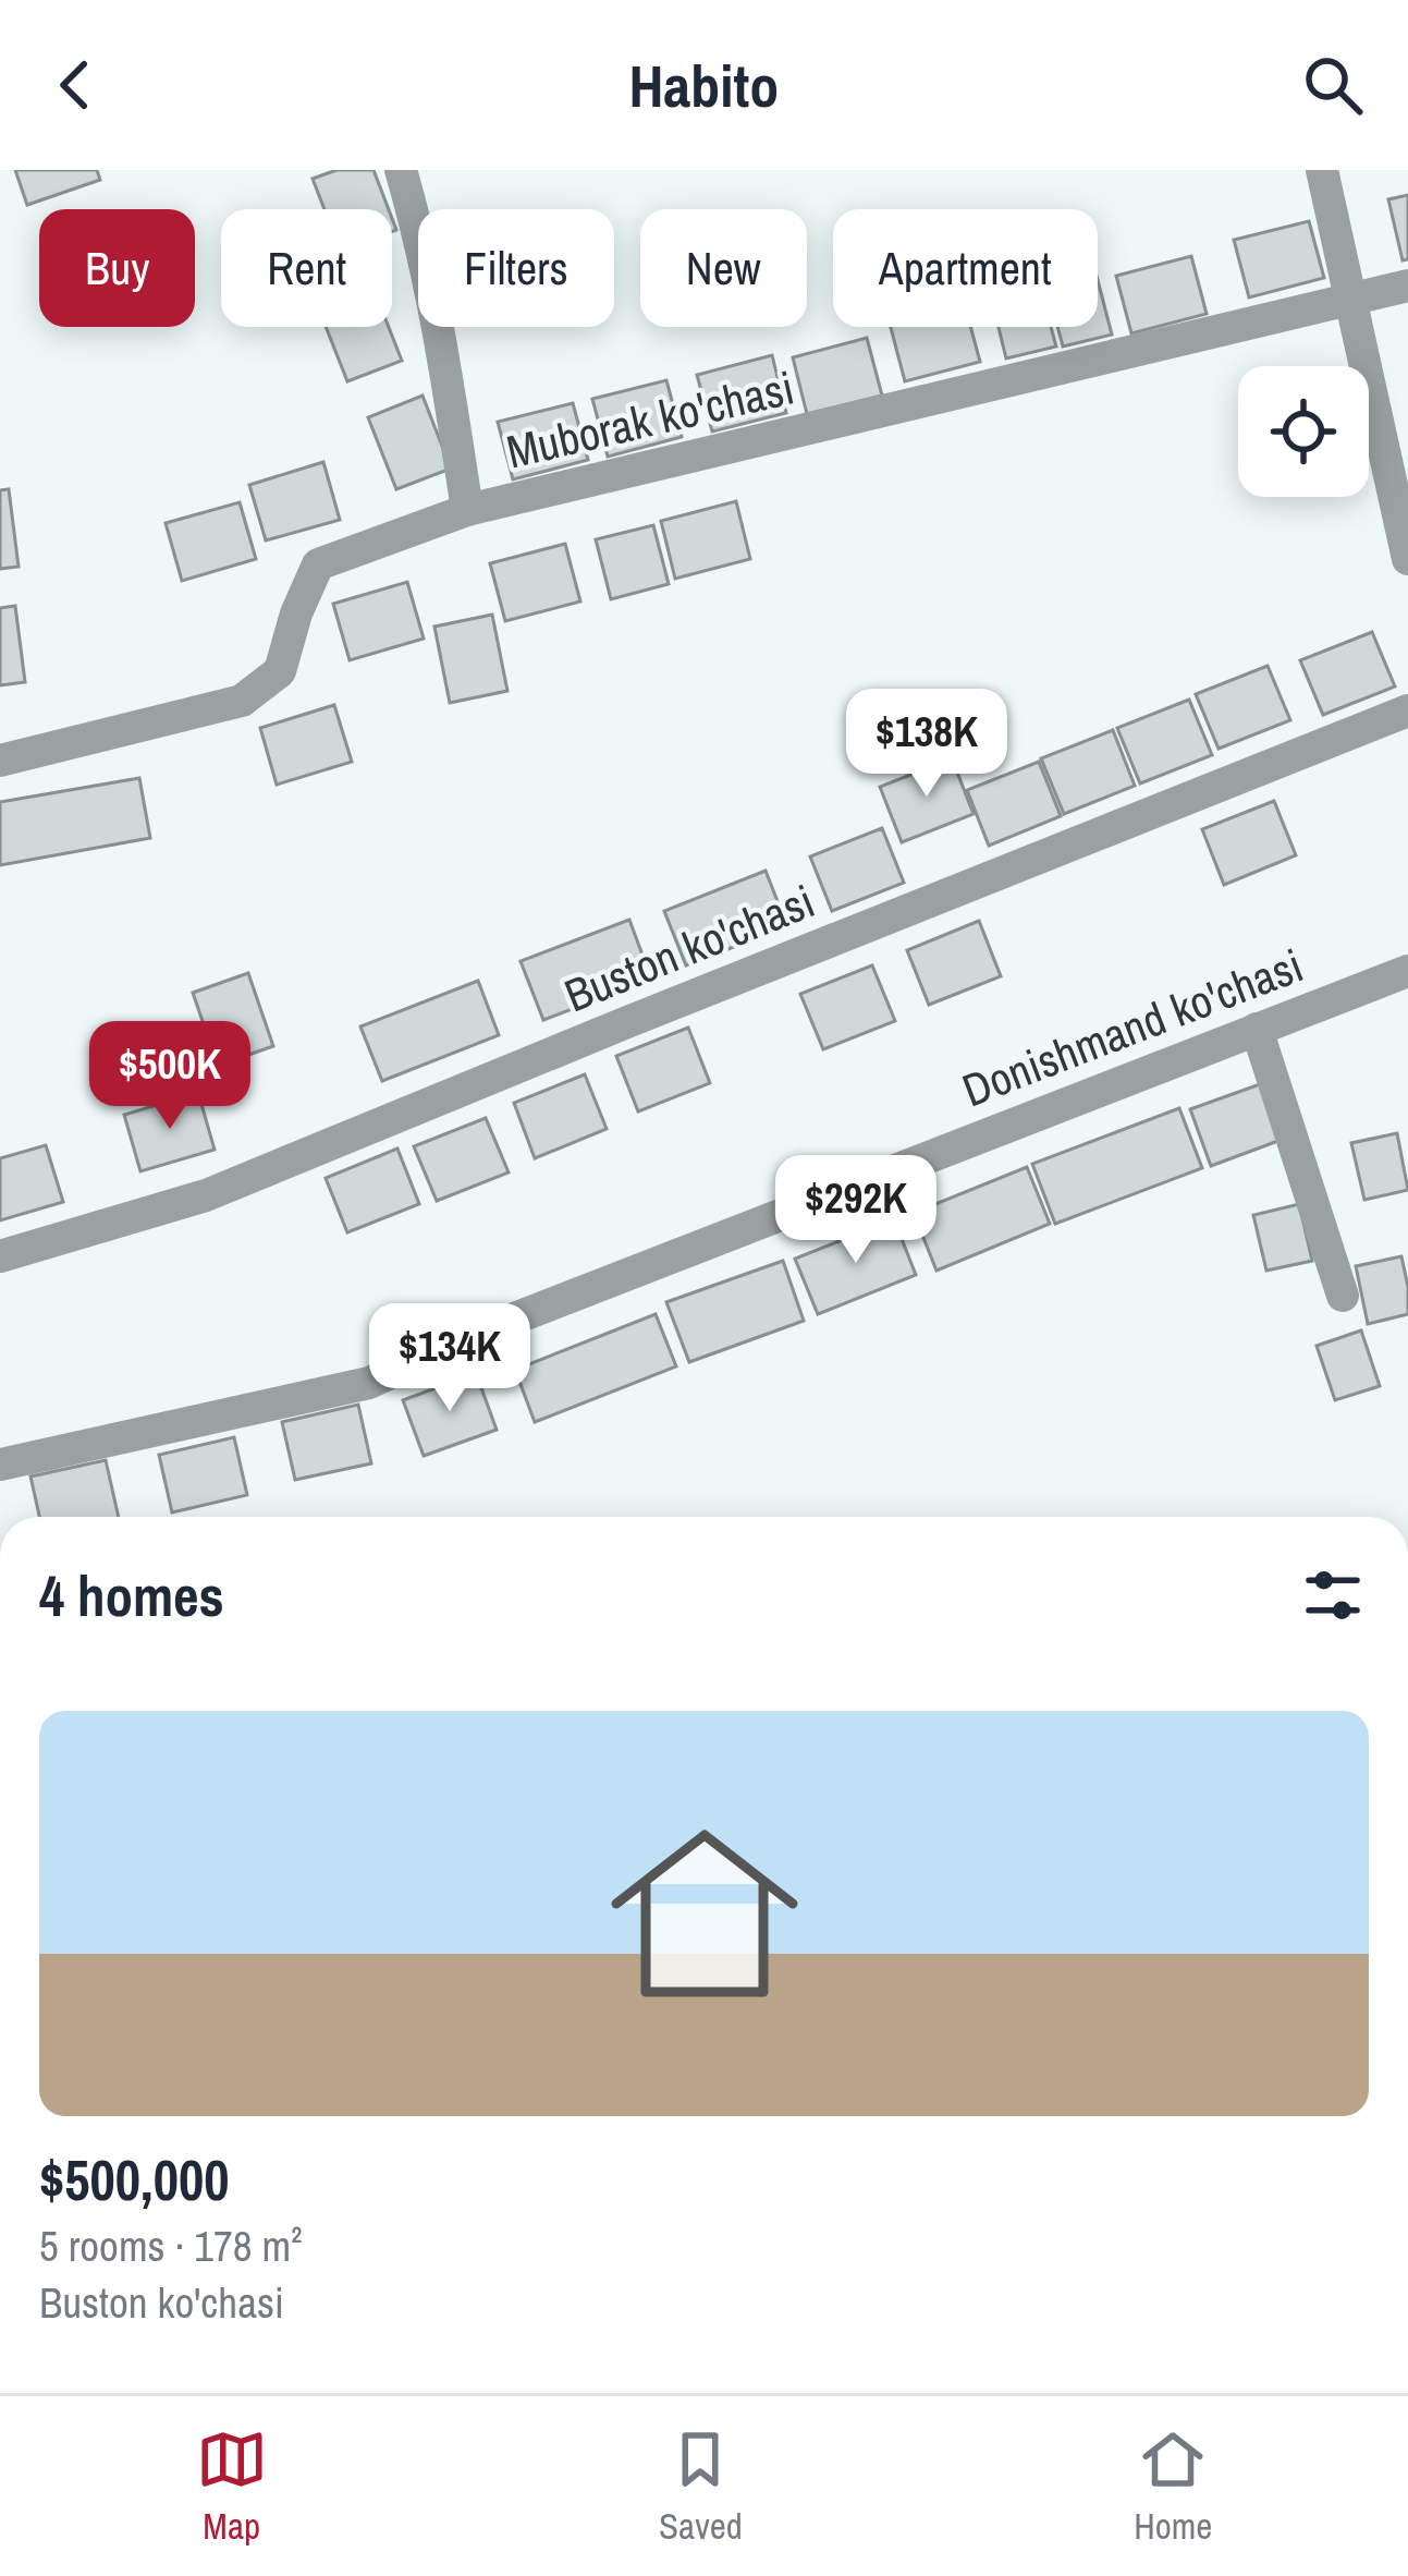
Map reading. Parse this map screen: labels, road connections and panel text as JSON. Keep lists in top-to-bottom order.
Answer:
{
  "streets": {
    "street": ["Muborak ko'chasi", "Buston ko'chasi", "Donishmand ko'chasi"]
  },
  "page": {
    "header": "Habito",
    "chip": [
      "Buy",
      "Rent",
      "Filters",
      "New",
      "Apartment"
    ],
    "price": [
      "$138K",
      "$500K",
      "$292K",
      "$134K"
    ],
    "heading": "4 homes",
    "list": [
      {
        "name": "$500,000",
        "note": "5 rooms · 178 m² · Buston ko'chasi"
      }
    ],
    "tabs": ["Map", "Saved", "Home"]
  }
}
